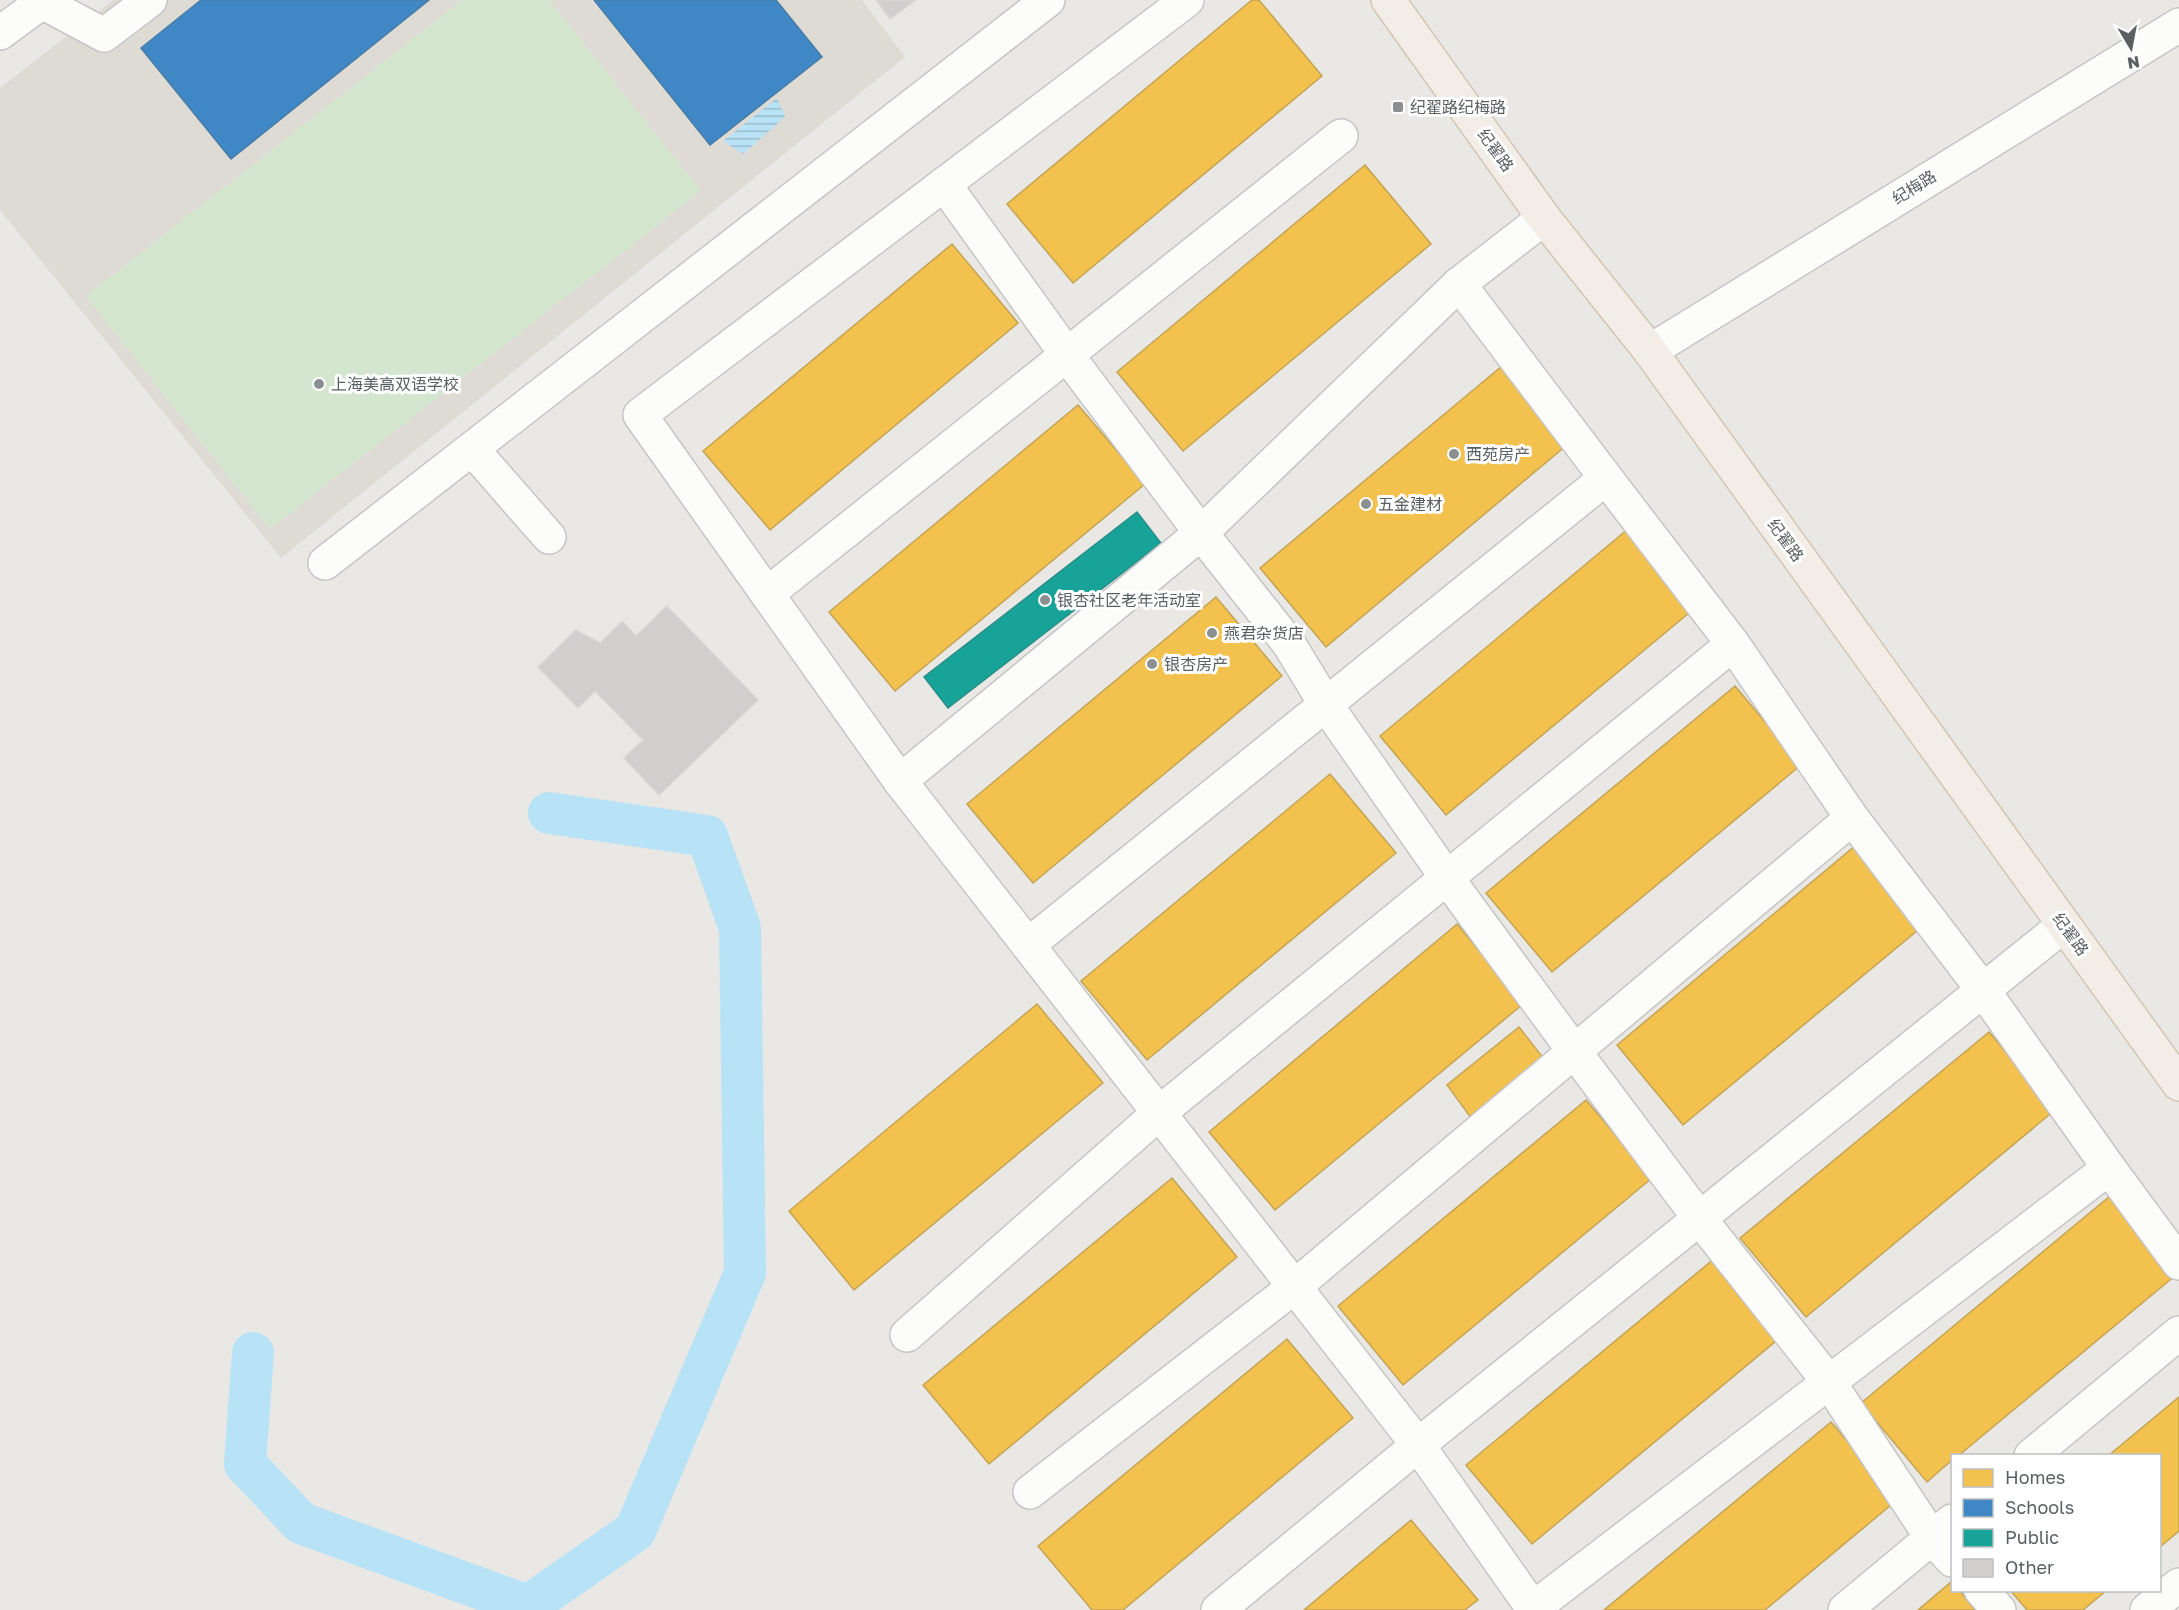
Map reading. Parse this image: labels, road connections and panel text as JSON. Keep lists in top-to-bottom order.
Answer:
{
  "streets": {
    "main road": ["纪翟路"],
    "street": ["纪梅路"]
  },
  "crossings": [
    ["纪翟路", "纪梅路"]
  ],
  "places": {
    "transit": ["纪翟路纪梅路"],
    "other": [
      "上海美高双语学校",
      "西苑房产",
      "五金建材",
      "银杏社区老年活动室",
      "燕君杂货店",
      "银杏房产"
    ]
  },
  "legend": [
    "Homes",
    "Schools",
    "Public",
    "Other"
  ],
  "north": "bottom"
}
